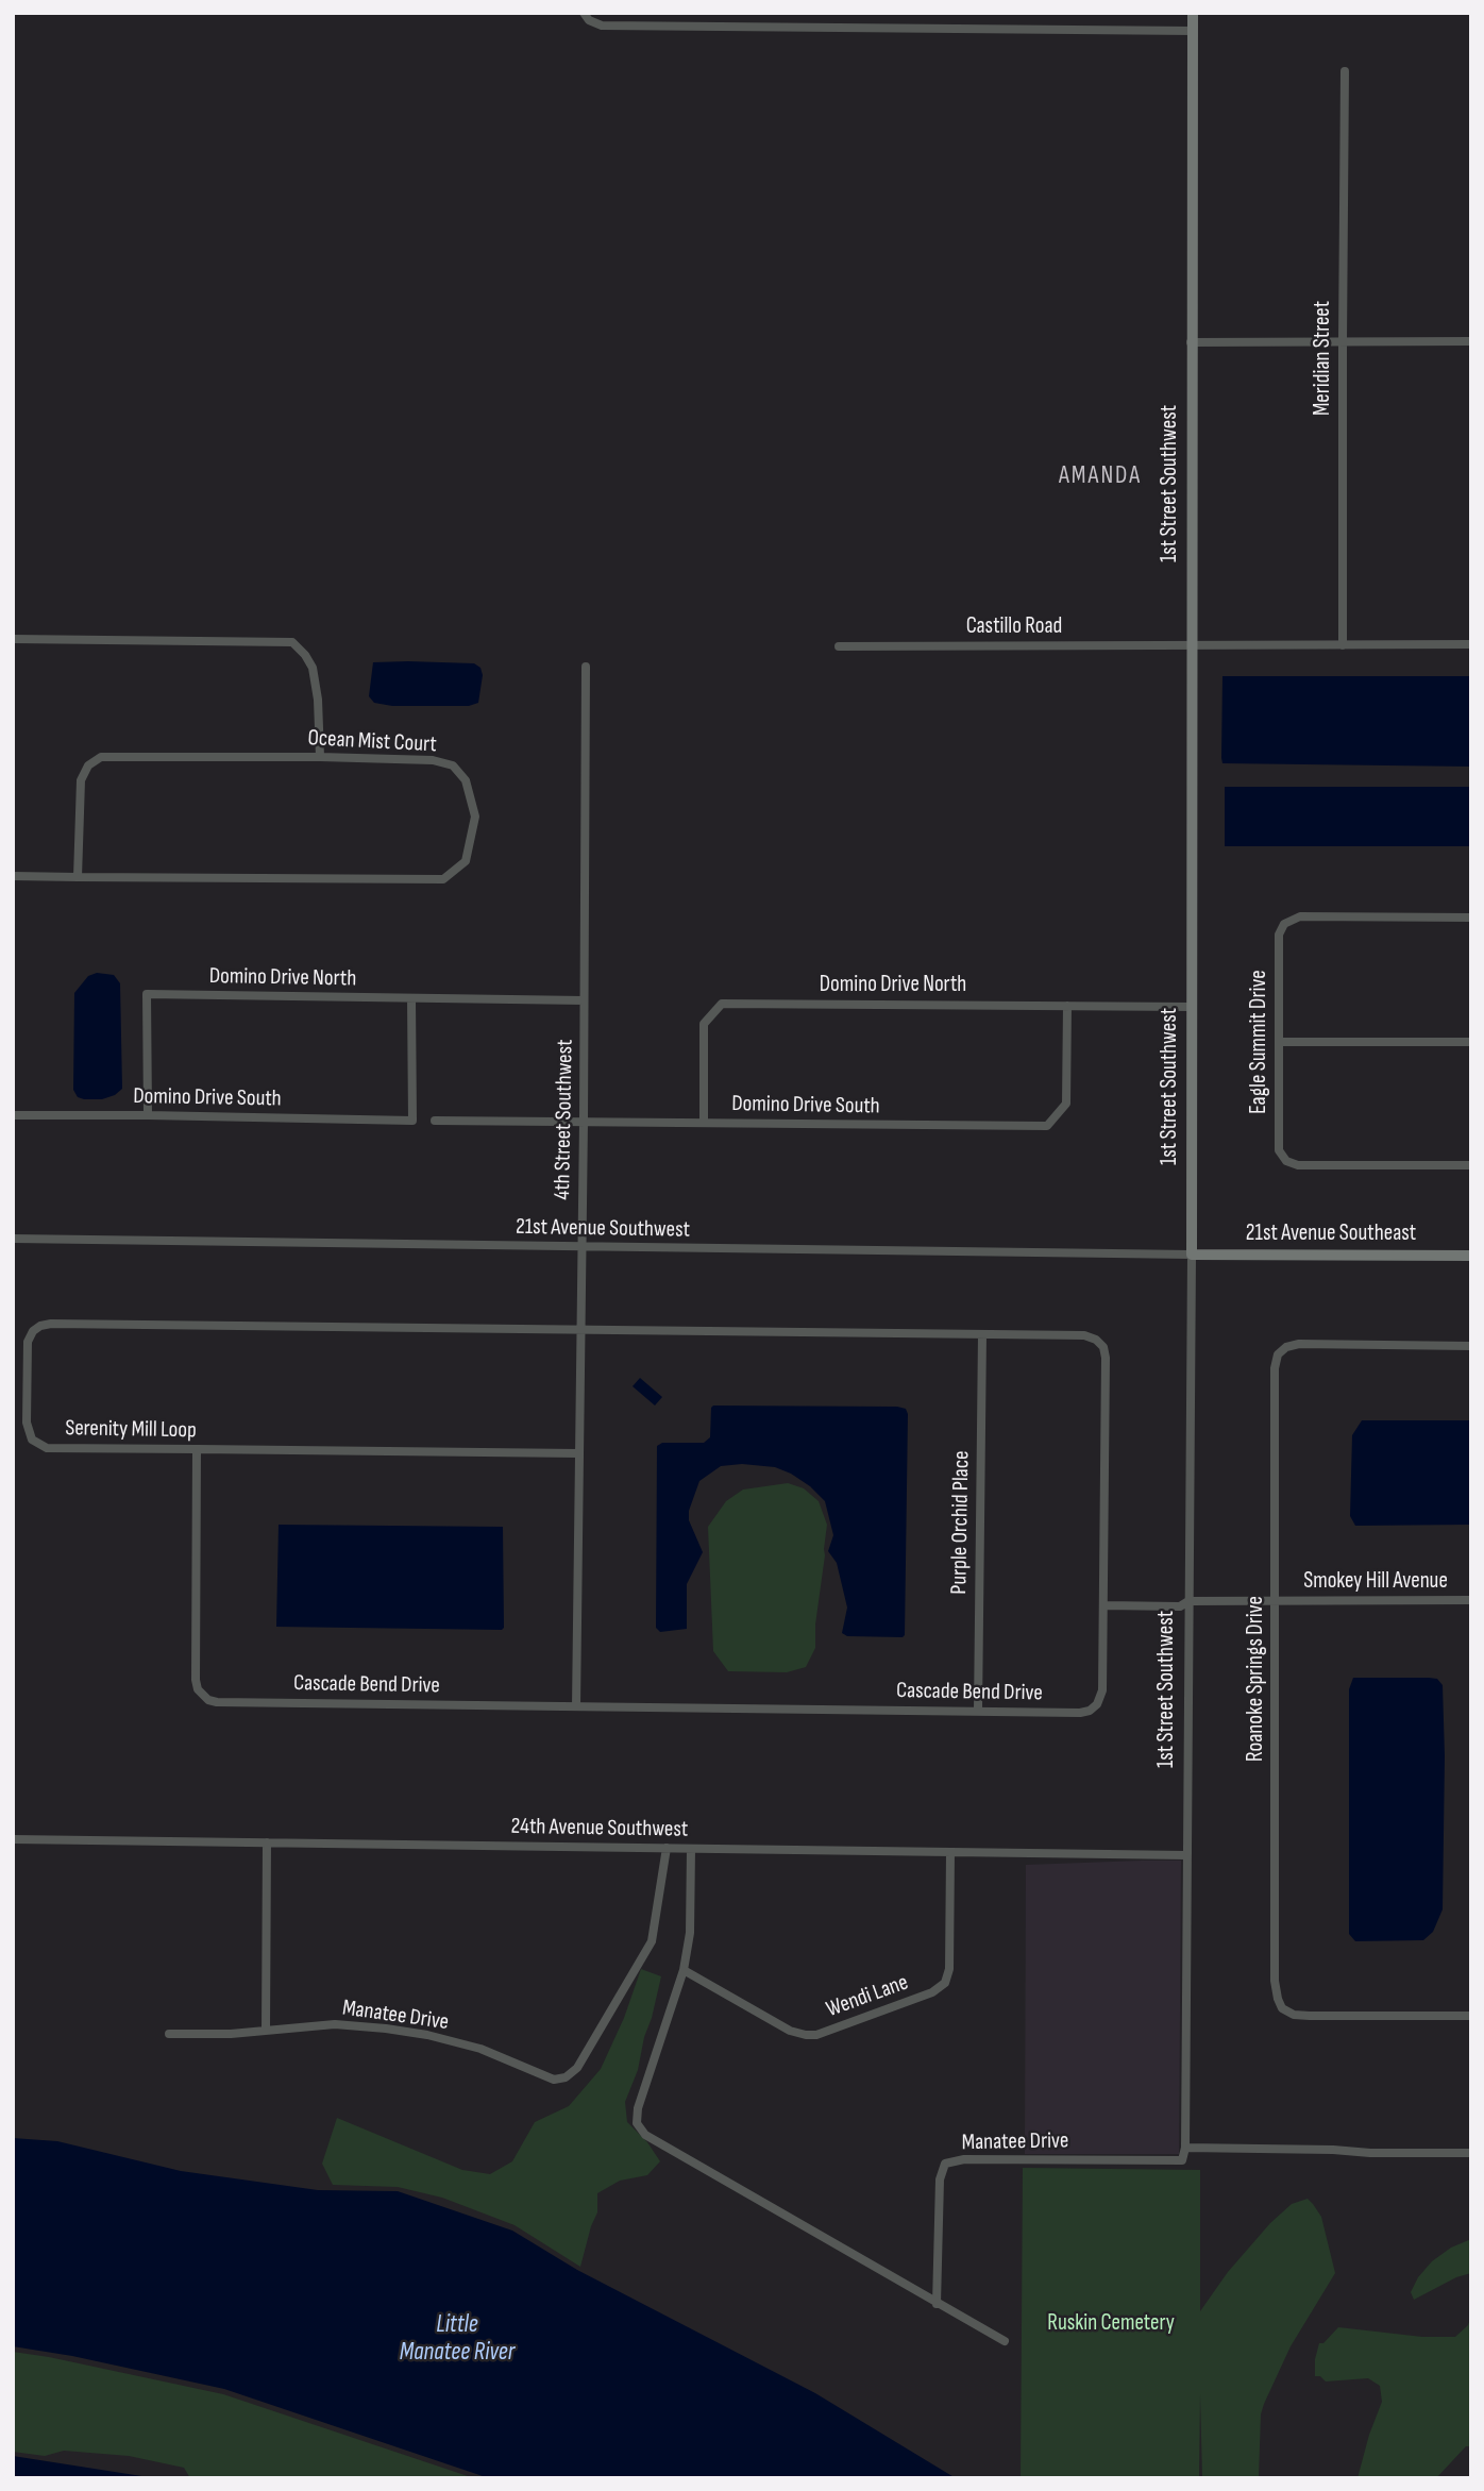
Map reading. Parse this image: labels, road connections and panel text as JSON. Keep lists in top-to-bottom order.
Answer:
{
  "streets": {
    "street": [
      "Meridian Street",
      "1st Street Southwest",
      "Castillo Road",
      "Ocean Mist Court",
      "Domino Drive North",
      "Eagle Summit Drive",
      "Domino Drive South",
      "4th Street Southwest",
      "21st Avenue Southwest",
      "21st Avenue Southeast",
      "Serenity Mill Loop",
      "Purple Orchid Place",
      "Smokey Hill Avenue",
      "Roanoke Springs Drive",
      "Cascade Bend Drive",
      "24th Avenue Southwest",
      "Wendi Lane",
      "Manatee Drive"
    ]
  },
  "crossings": [
    ["Meridian Street", "Castillo Road"],
    ["1st Street Southwest", "Castillo Road"],
    ["1st Street Southwest", "Domino Drive North"],
    ["1st Street Southwest", "21st Avenue Southwest"],
    ["1st Street Southwest", "21st Avenue Southeast"],
    ["1st Street Southwest", "Smokey Hill Avenue"],
    ["1st Street Southwest", "24th Avenue Southwest"],
    ["1st Street Southwest", "Manatee Drive"],
    ["Domino Drive North", "Domino Drive South"],
    ["Domino Drive North", "4th Street Southwest"],
    ["Domino Drive South", "4th Street Southwest"],
    ["4th Street Southwest", "21st Avenue Southwest"],
    ["4th Street Southwest", "Serenity Mill Loop"],
    ["4th Street Southwest", "Cascade Bend Drive"],
    ["21st Avenue Southwest", "21st Avenue Southeast"],
    ["Serenity Mill Loop", "Cascade Bend Drive"],
    ["Purple Orchid Place", "Cascade Bend Drive"],
    ["Smokey Hill Avenue", "Roanoke Springs Drive"],
    ["Smokey Hill Avenue", "Cascade Bend Drive"],
    ["24th Avenue Southwest", "Wendi Lane"],
    ["24th Avenue Southwest", "Manatee Drive"]
  ],
  "districts": ["AMANDA"],
  "water": ["Little Manatee River"],
  "parks": ["Ruskin Cemetery"]
}
